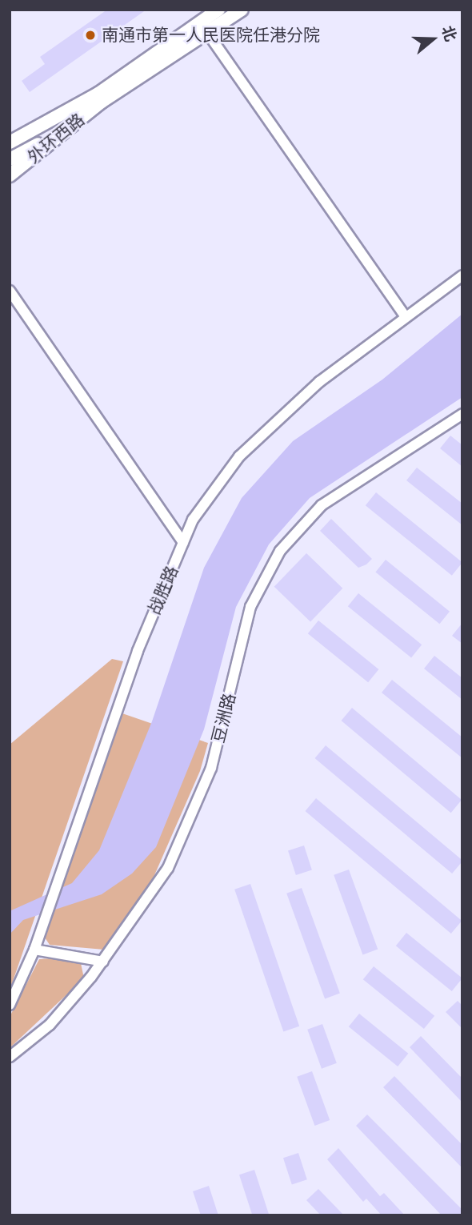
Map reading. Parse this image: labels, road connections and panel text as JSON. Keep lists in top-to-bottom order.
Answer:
{
  "streets": {
    "main road": ["外环西路"],
    "street": ["战胜路", "豆洲路"]
  },
  "places": ["南通市第一人民医院任港分院"],
  "north": "right"
}
